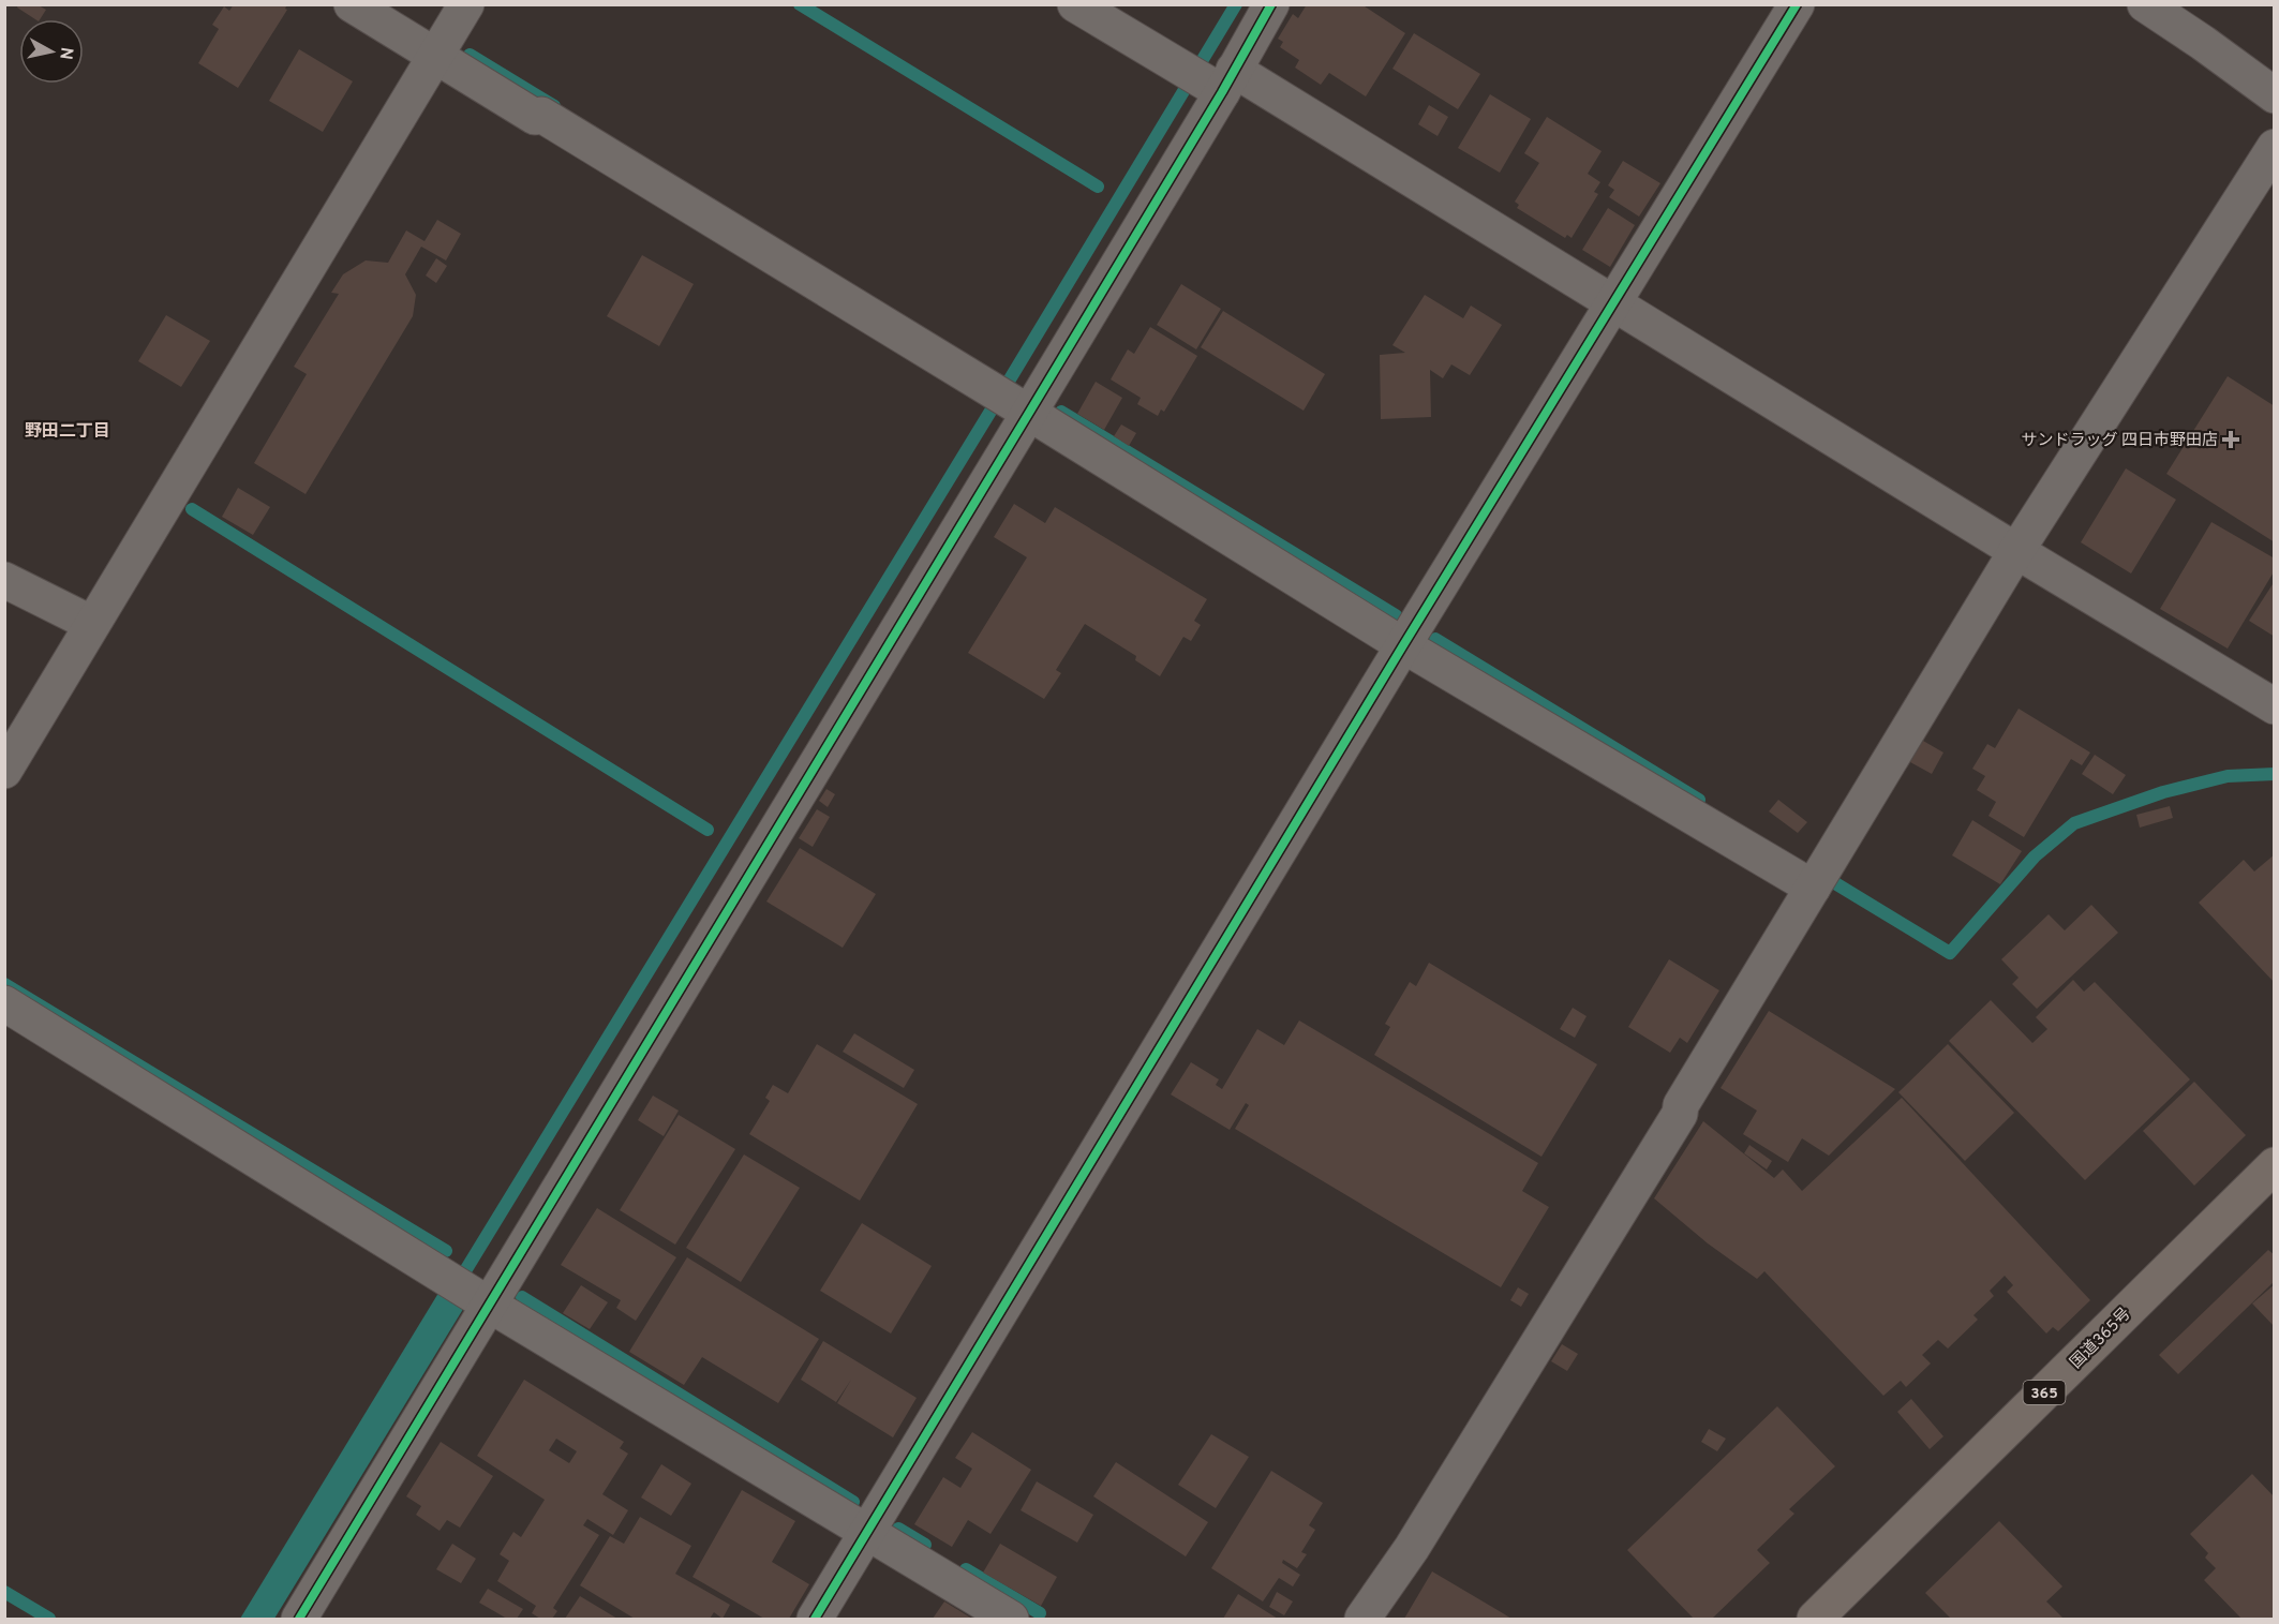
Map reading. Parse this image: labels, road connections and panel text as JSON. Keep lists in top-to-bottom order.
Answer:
{
  "streets": {
    "highway": ["国道365号", "365"]
  },
  "districts": ["野田二丁目"],
  "places": {
    "health": ["サンドラッグ 四日市野田店"]
  },
  "north": "right"
}
